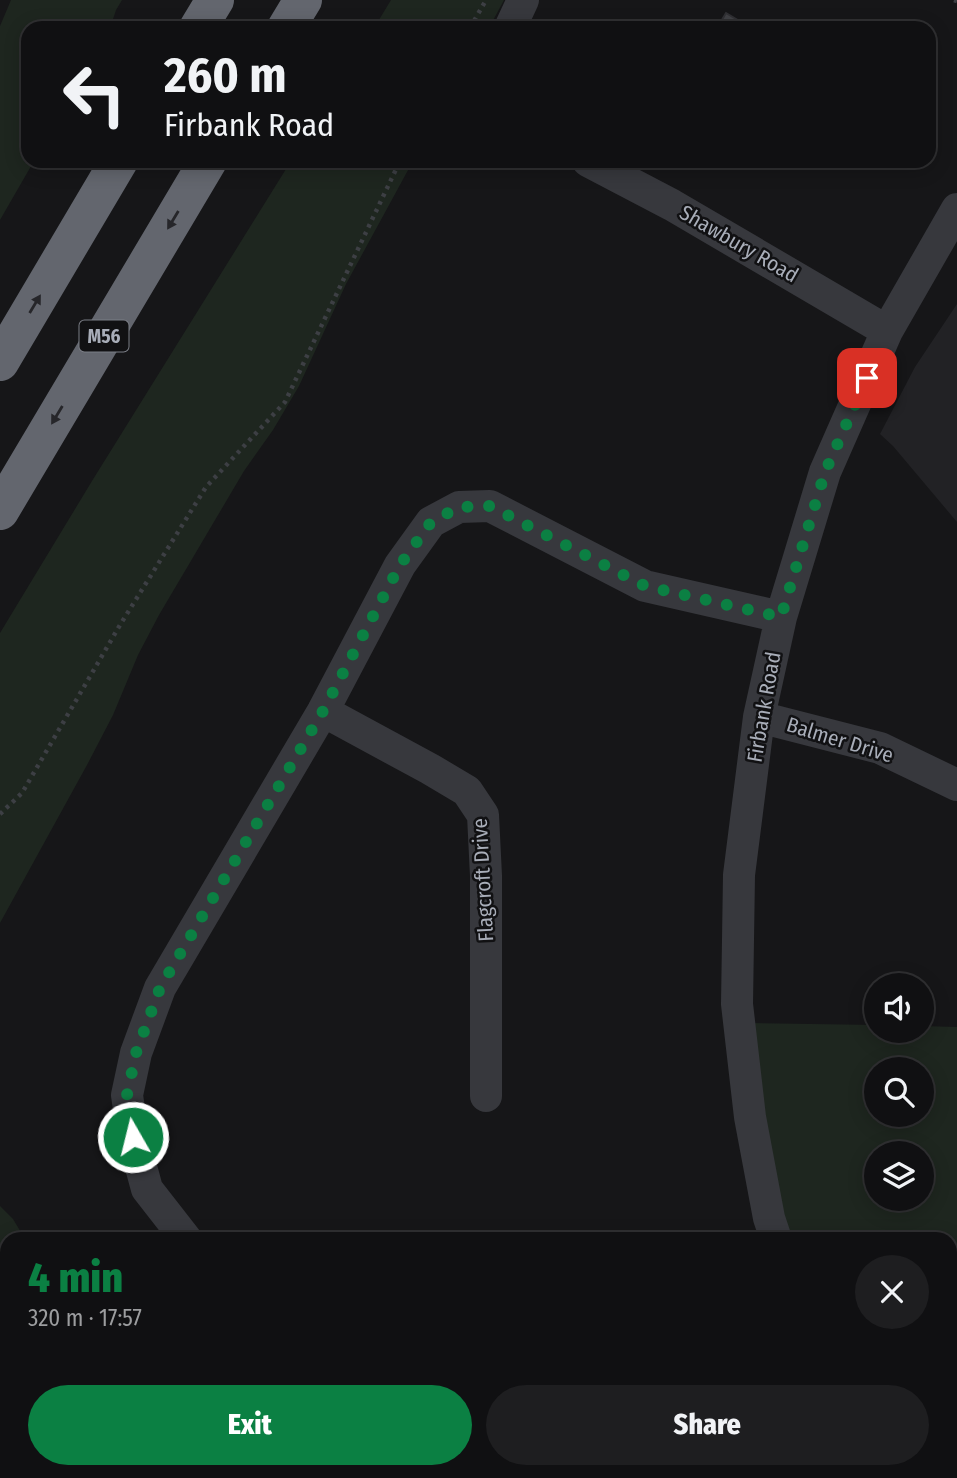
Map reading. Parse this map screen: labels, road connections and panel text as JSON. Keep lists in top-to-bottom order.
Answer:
{
  "streets": {
    "highway": ["M56"],
    "street": [
      "Shawbury Road",
      "Firbank Road",
      "Balmer Drive",
      "Flagcroft Drive"
    ]
  },
  "crossings": [
    ["Shawbury Road", "Firbank Road"],
    ["Firbank Road", "Balmer Drive"]
  ],
  "page": {
    "turn": ["260 m", "Firbank Road"],
    "heading": ["4 min", "320 m · 17:57"],
    "buttons": ["Exit", "Share"]
  }
}
